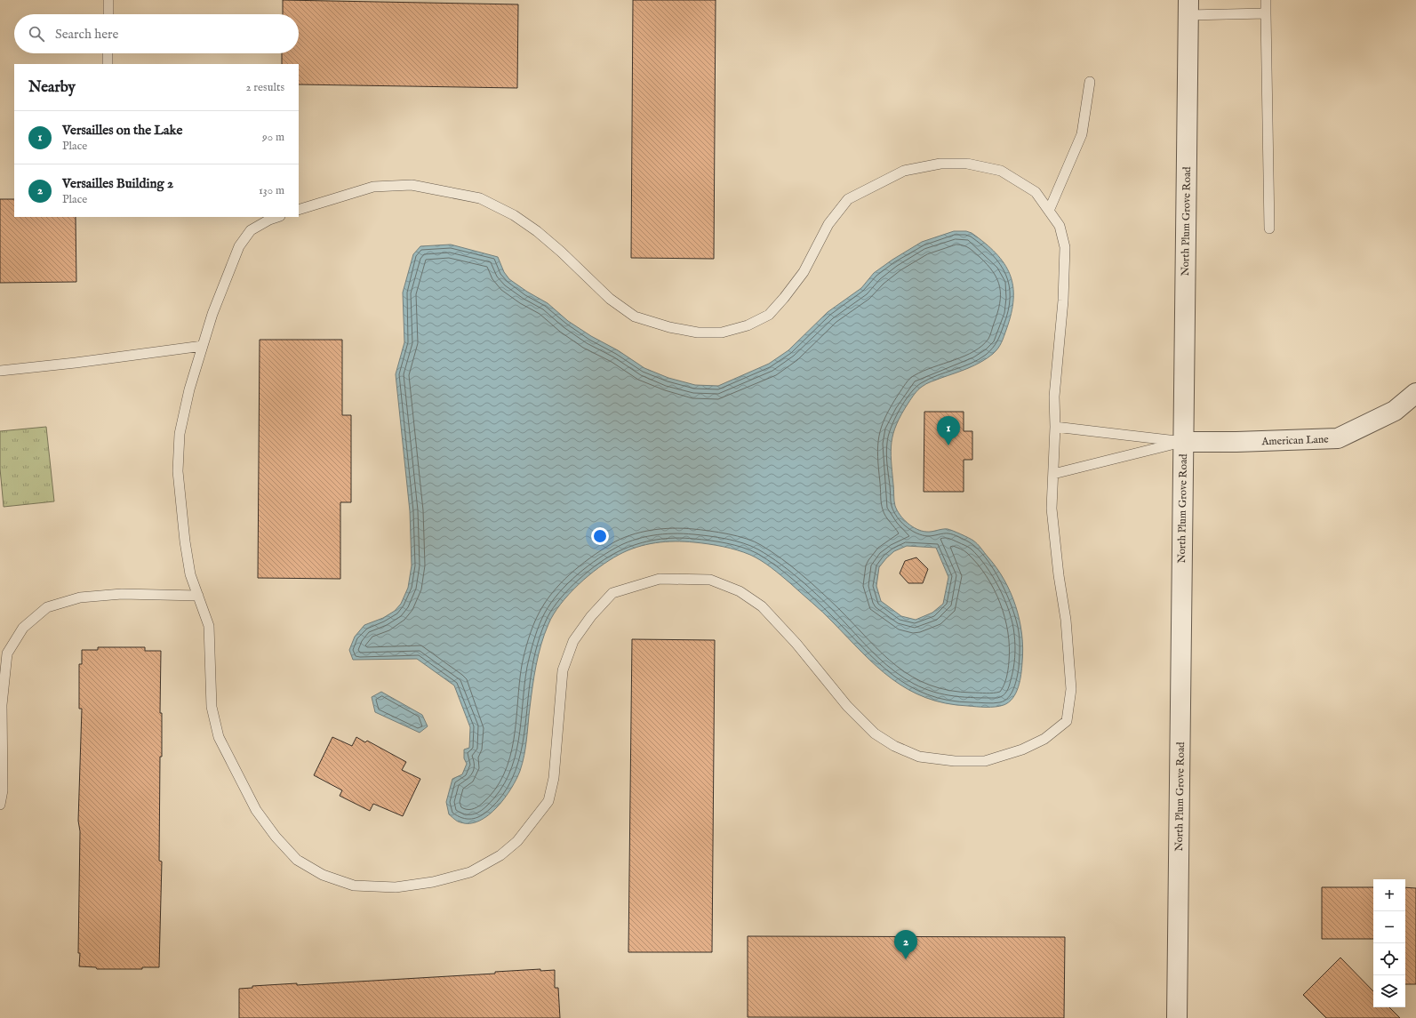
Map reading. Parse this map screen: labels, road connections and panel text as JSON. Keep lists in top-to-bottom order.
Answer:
{
  "streets": {
    "street": ["North Plum Grove Road", "American Lane"]
  },
  "crossings": [
    ["North Plum Grove Road", "American Lane"]
  ],
  "page": {
    "search": "Search here",
    "heading": ["Nearby", "2 results"],
    "list": [
      {
        "mark": "1",
        "name": "Versailles on the Lake",
        "note": "Place",
        "value": "90 m"
      },
      {
        "mark": "2",
        "name": "Versailles Building 2",
        "note": "Place",
        "value": "130 m"
      }
    ],
    "pins": ["1", "2"],
    "map_buttons": ["+", "−"]
  }
}
